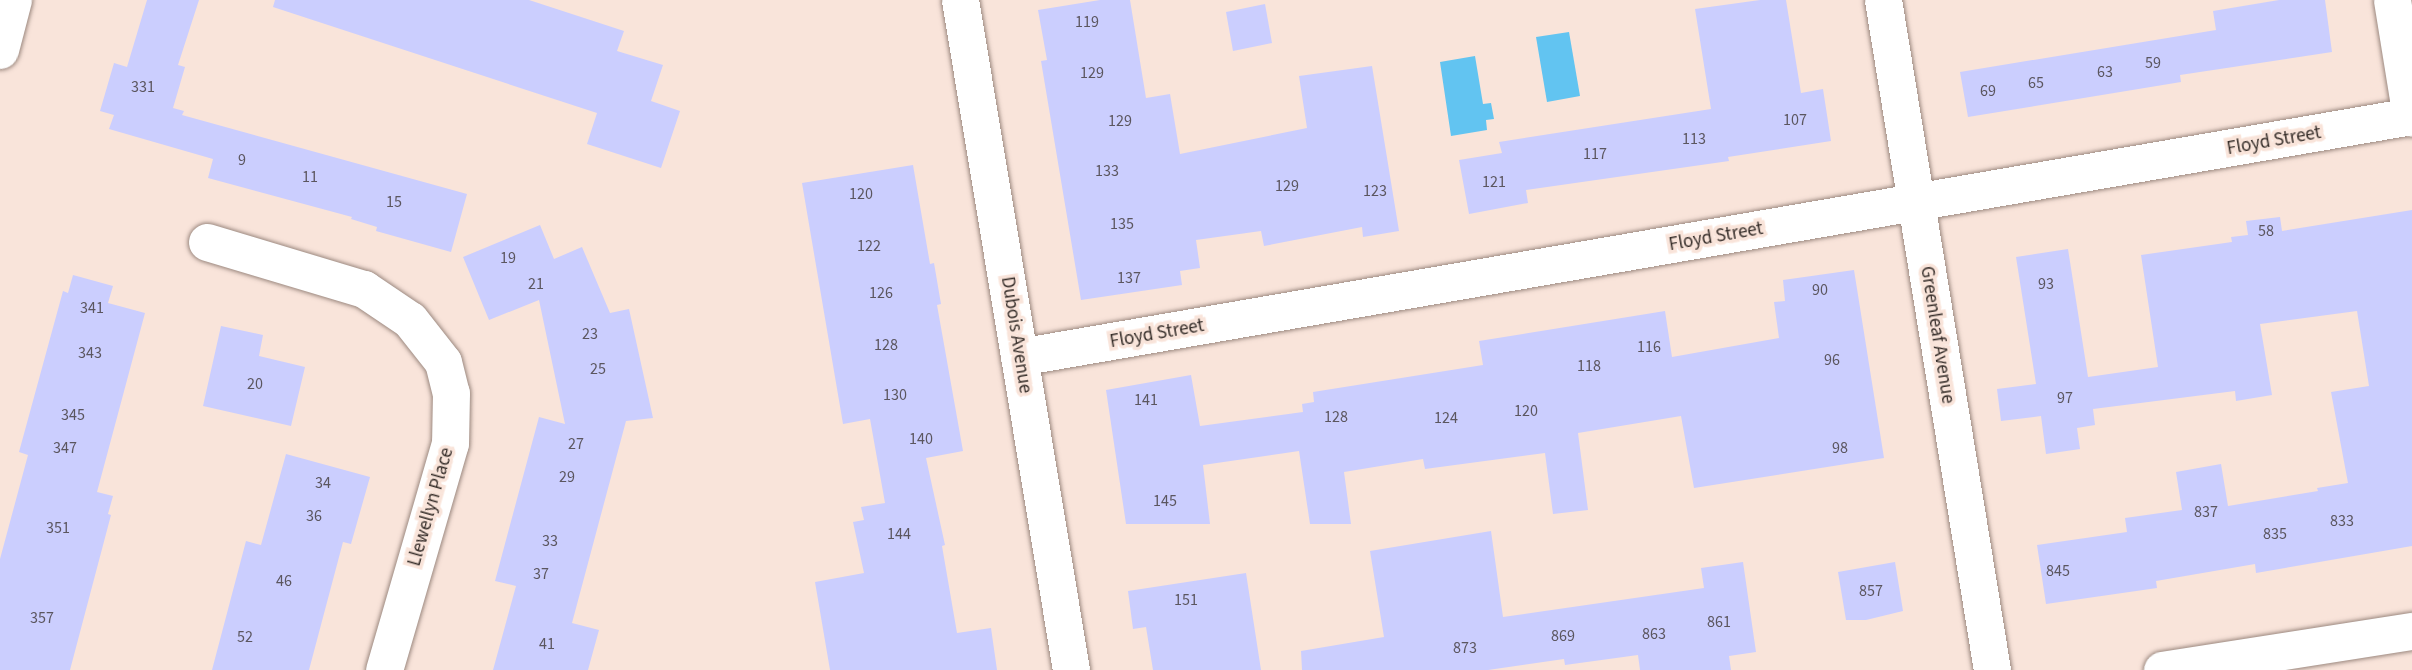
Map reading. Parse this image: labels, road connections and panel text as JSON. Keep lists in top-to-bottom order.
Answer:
{
  "streets": {
    "street": [
      "Floyd Street",
      "Dubois Avenue",
      "Greenleaf Avenue",
      "Llewellyn Place"
    ]
  },
  "crossings": [
    ["Floyd Street", "Dubois Avenue"],
    ["Floyd Street", "Greenleaf Avenue"]
  ],
  "house_numbers": [
    "119",
    "59",
    "63",
    "129",
    "65",
    "331",
    "69",
    "107",
    "129",
    "113",
    "117",
    "9",
    "133",
    "11",
    "121",
    "129",
    "123",
    "120",
    "15",
    "135",
    "58",
    "122",
    "19",
    "137",
    "21",
    "93",
    "90",
    "126",
    "341",
    "23",
    "128",
    "116",
    "343",
    "96",
    "118",
    "25",
    "20",
    "130",
    "97",
    "141",
    "120",
    "345",
    "128",
    "124",
    "140",
    "27",
    "347",
    "98",
    "29",
    "34",
    "145",
    "837",
    "36",
    "833",
    "351",
    "144",
    "835",
    "33",
    "845",
    "37",
    "46",
    "857",
    "151",
    "357",
    "861",
    "863",
    "869",
    "52",
    "41",
    "873"
  ]
}
